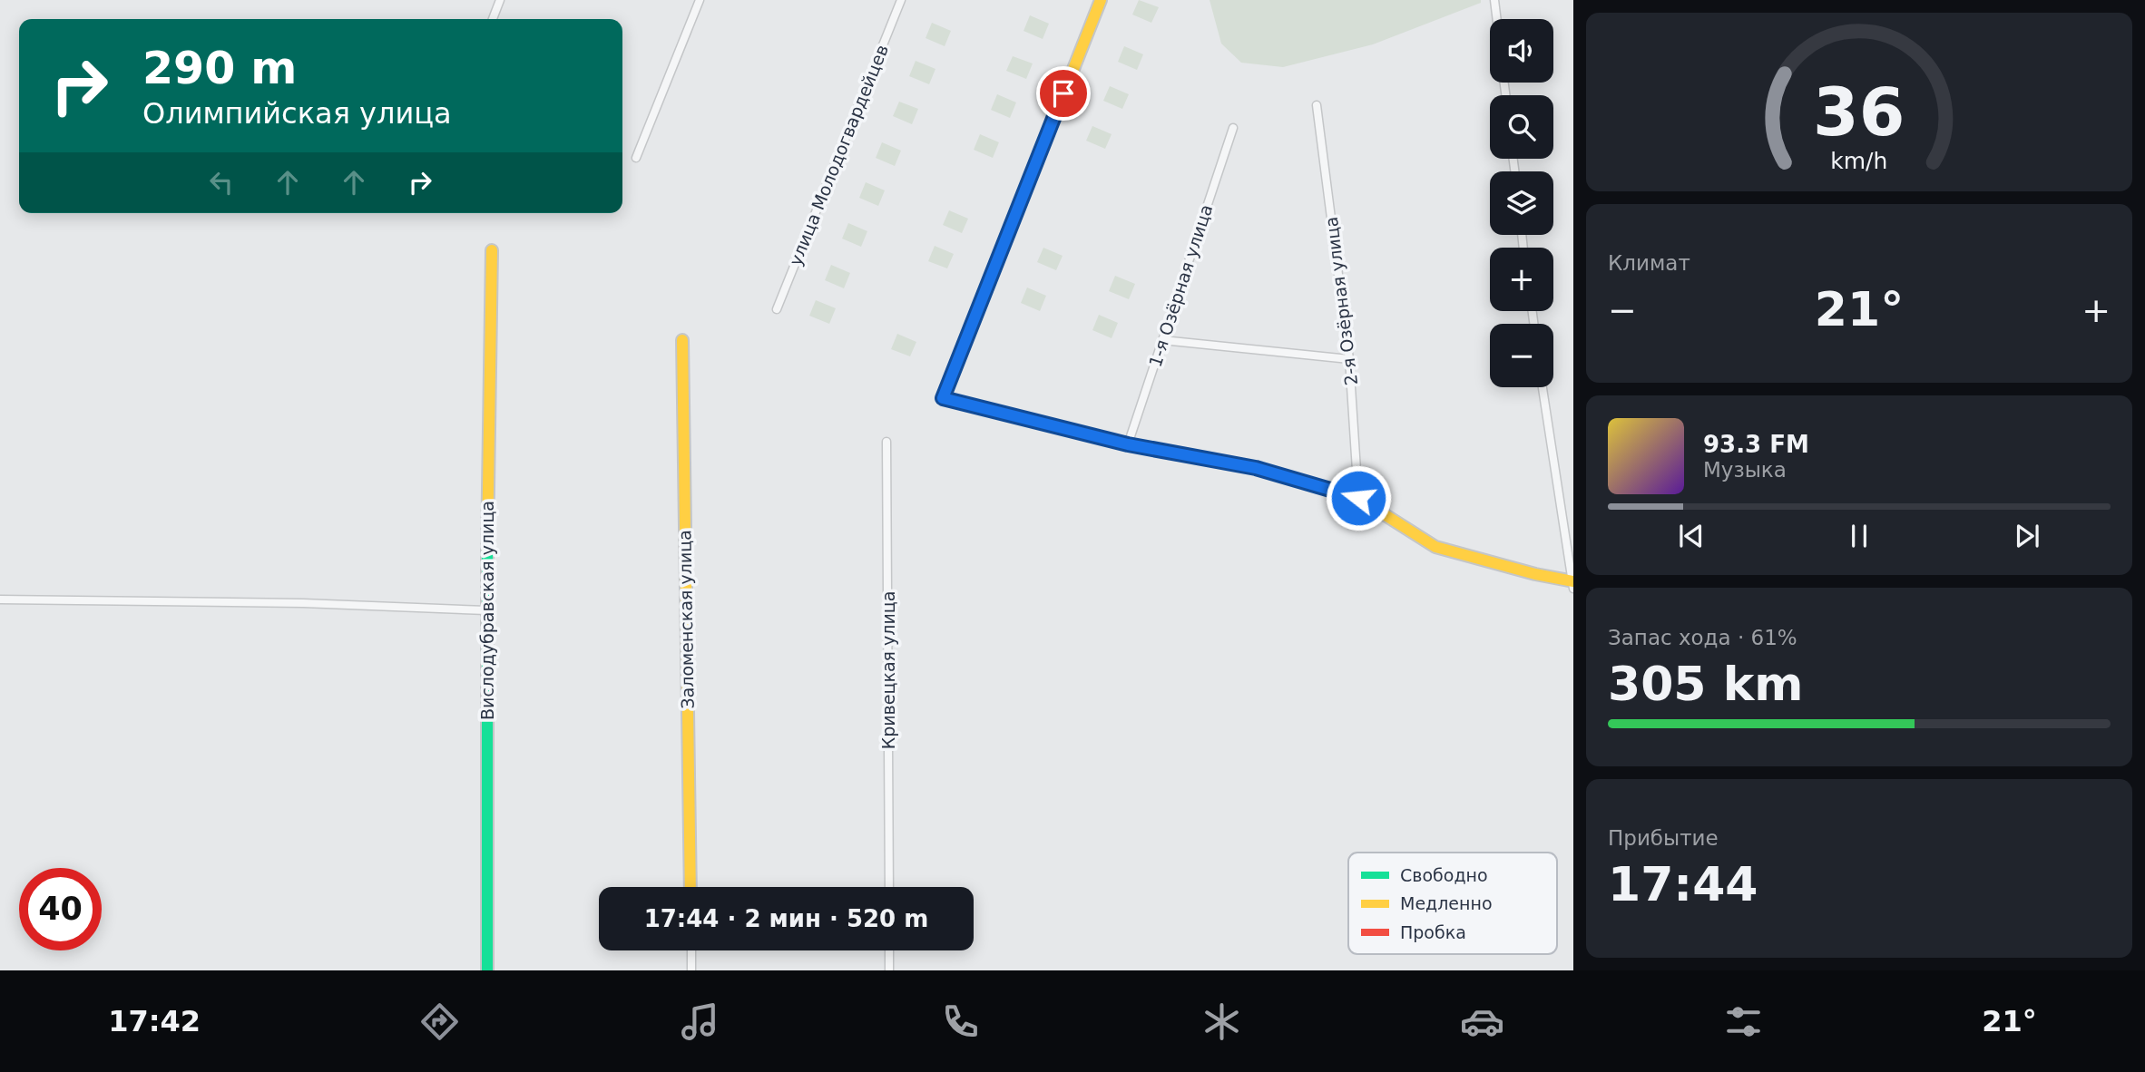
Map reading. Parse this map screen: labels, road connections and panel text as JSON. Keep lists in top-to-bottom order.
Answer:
{
  "streets": {
    "street": [
      "улица Молодогвардейцев",
      "1-я Озёрная улица",
      "2-я Озёрная улица",
      "Вислодубравская улица",
      "Заломенская улица",
      "Кривецкая улица"
    ]
  },
  "legend": ["Свободно", "Медленно", "Пробка"],
  "page": {
    "map_buttons": ["+", "−"],
    "turn": ["290 m", "Олимпийская улица"],
    "tile": [
      "Климат",
      ["Запас хода · 61%", "305 km"],
      ["Прибытие", "17:44"]
    ],
    "heat": ["−", "21°", "+"],
    "song": ["93.3 FM", "Музыка"],
    "limit": "40",
    "trip": "17:44 · 2 мин · 520 m",
    "tabs": ["17:42", "21°"],
    "gauge": ["36", "km/h"]
  }
}
